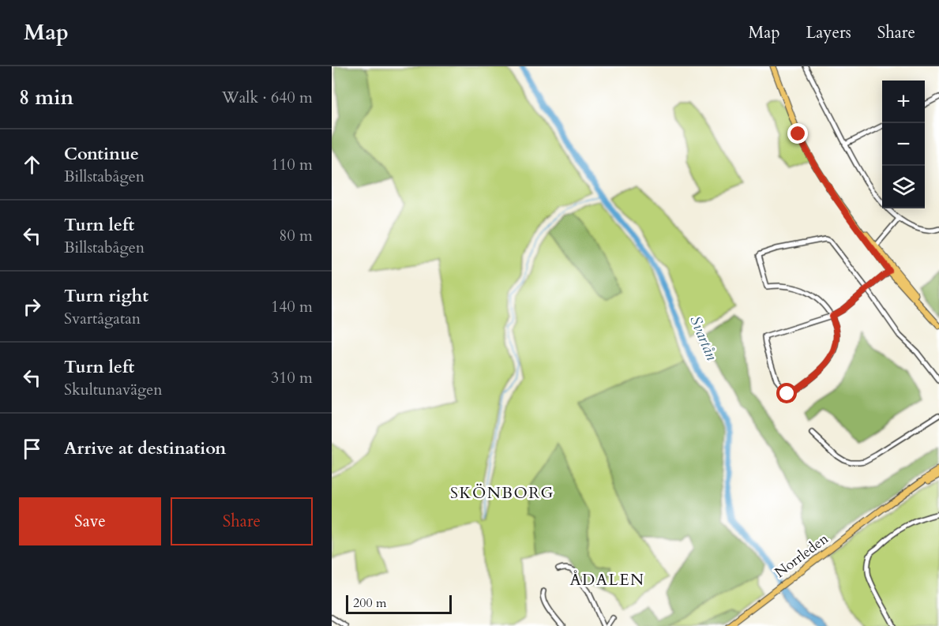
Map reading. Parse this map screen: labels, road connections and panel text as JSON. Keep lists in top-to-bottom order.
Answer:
{
  "streets": {
    "main road": ["Norrleden"]
  },
  "districts": ["SKÖNBORG", "ÅDALEN"],
  "water": ["Svartån"],
  "scale_bar": "200 m",
  "page": {
    "header": "Map",
    "nav": ["Map", "Layers", "Share"],
    "heading": ["8 min", "Walk · 640 m"],
    "map_buttons": ["+", "−"],
    "list": [
      ["Continue", "Billstabågen", "110 m"],
      ["Turn left", "Billstabågen", "80 m"],
      ["Turn right", "Svartågatan", "140 m"],
      ["Turn left", "Skultunavägen", "310 m"],
      "Arrive at destination"
    ],
    "buttons": ["Save", "Share"],
    "scale": "200 m"
  }
}
